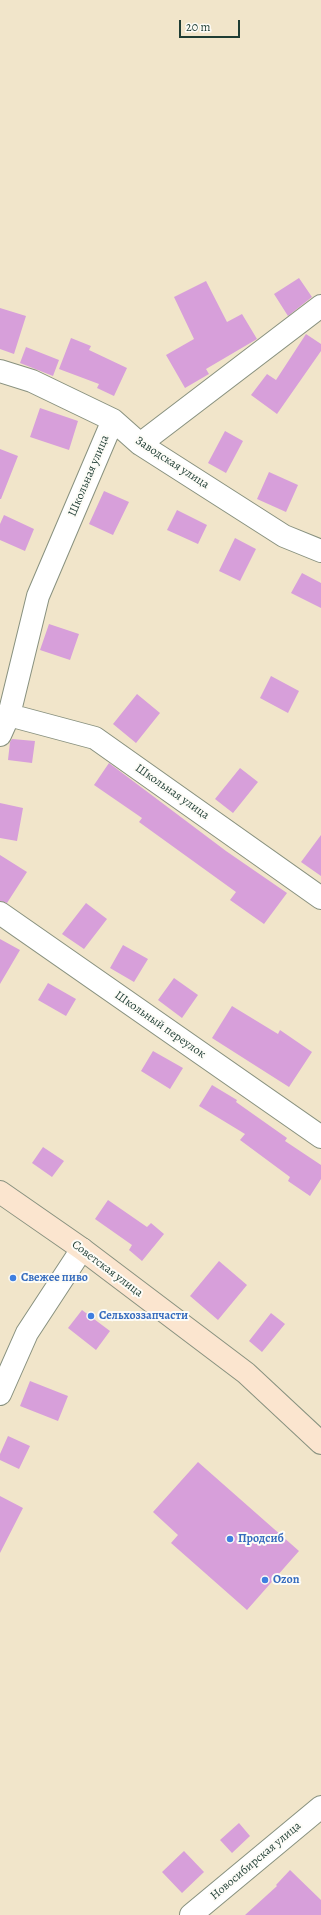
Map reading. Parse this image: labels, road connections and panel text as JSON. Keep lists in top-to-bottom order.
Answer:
{
  "streets": {
    "main road": ["Советская улица"],
    "street": [
      "Заводская улица",
      "Школьная улица",
      "Школьный переулок",
      "Новосибирская улица"
    ]
  },
  "crossings": [
    ["Заводская улица", "Школьная улица"]
  ],
  "places": [
    "Свежее пиво",
    "Сельхоззапчасти",
    "Продсиб",
    "Ozon"
  ],
  "scale_bar": "20 m"
}
